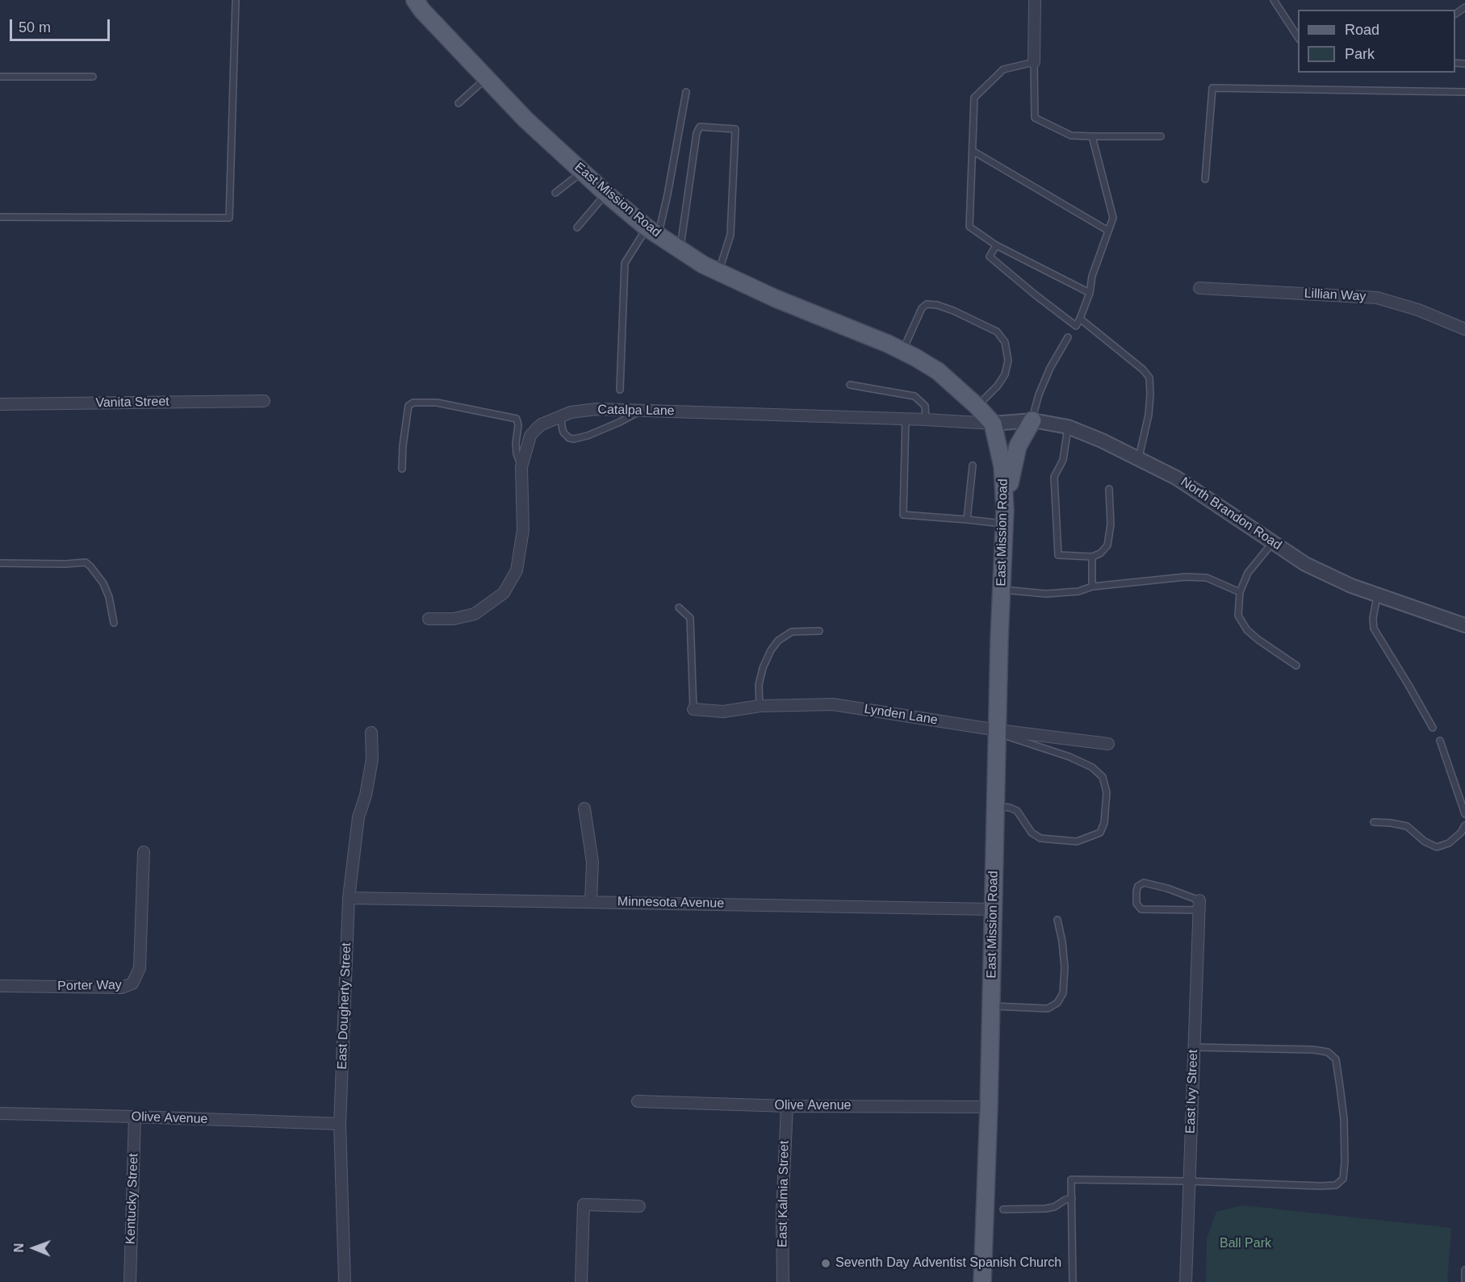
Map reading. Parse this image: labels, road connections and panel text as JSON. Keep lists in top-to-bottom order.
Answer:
{
  "streets": {
    "main road": ["East Mission Road"],
    "street": [
      "Lillian Way",
      "Vanita Street",
      "Catalpa Lane",
      "North Brandon Road",
      "Lynden Lane",
      "Minnesota Avenue",
      "Porter Way",
      "East Dougherty Street",
      "East Ivy Street",
      "Olive Avenue",
      "East Kalmia Street",
      "Kentucky Street"
    ]
  },
  "crossings": [
    ["East Mission Road", "Catalpa Lane"],
    ["East Mission Road", "North Brandon Road"],
    ["East Mission Road", "Lynden Lane"],
    ["East Mission Road", "Minnesota Avenue"],
    ["East Mission Road", "Olive Avenue"],
    ["Catalpa Lane", "North Brandon Road"],
    ["Minnesota Avenue", "East Dougherty Street"],
    ["East Dougherty Street", "Olive Avenue"],
    ["Olive Avenue", "East Kalmia Street"],
    ["Olive Avenue", "Kentucky Street"]
  ],
  "parks": ["Ball Park"],
  "places": ["Seventh Day Adventist Spanish Church"],
  "legend": ["Road", "Park"],
  "scale_bar": "50 m",
  "north": "left"
}
